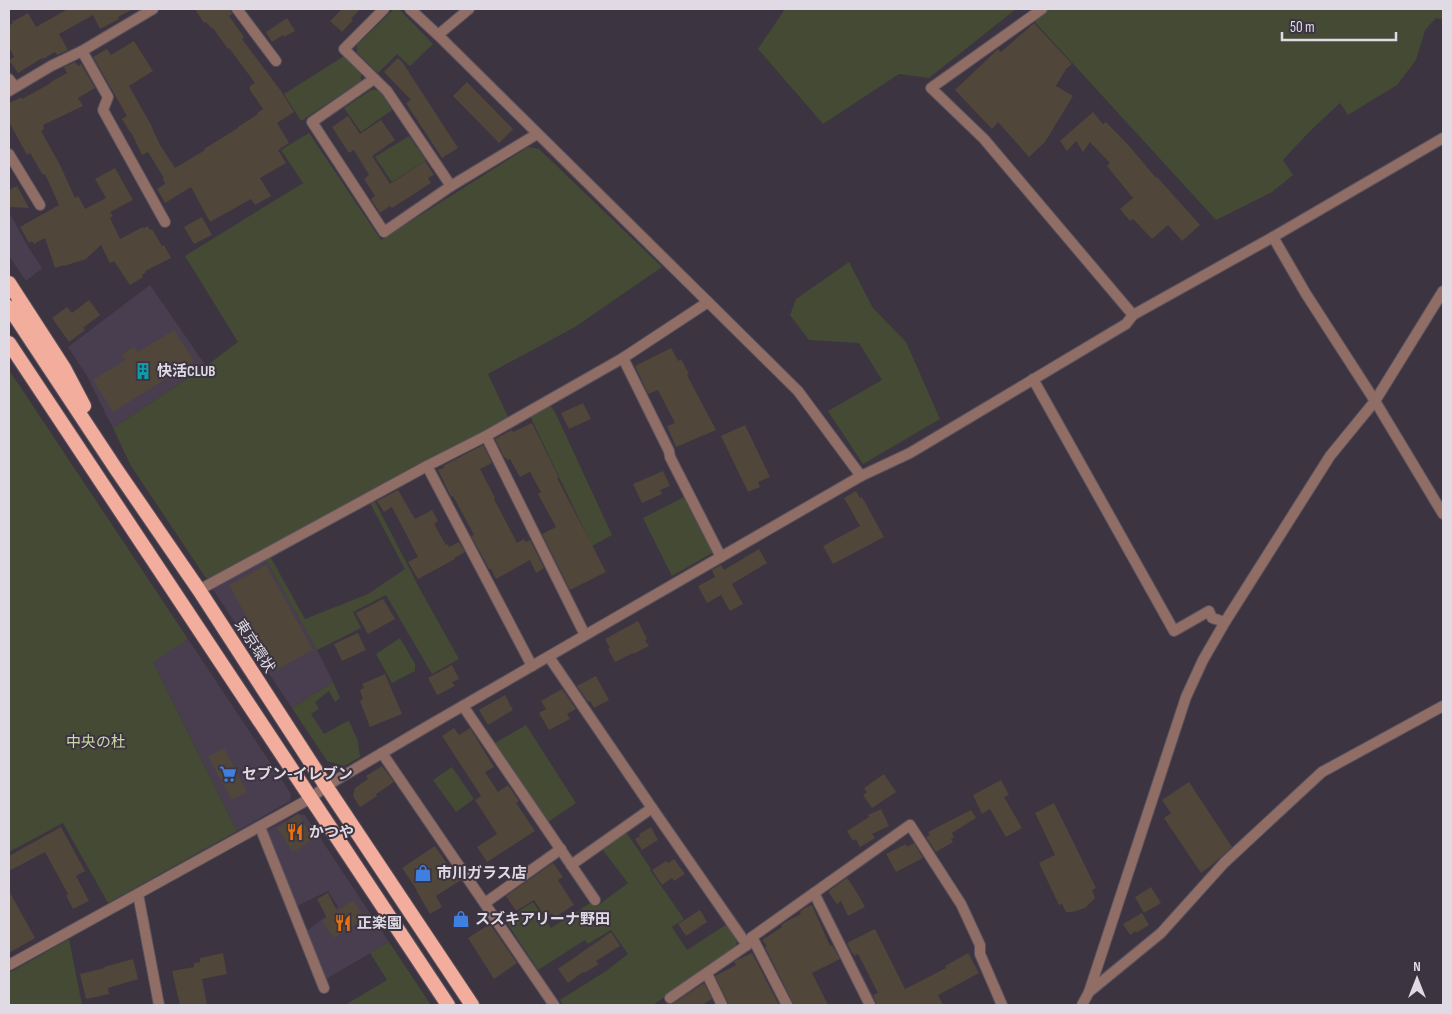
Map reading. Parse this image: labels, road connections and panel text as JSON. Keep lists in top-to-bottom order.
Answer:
{
  "streets": {
    "highway": ["東京環状"]
  },
  "parks": ["中央の杜"],
  "places": {
    "building": ["快活CLUB"],
    "supermarket": ["セブン-イレブン"],
    "restaurant": ["かつや", "正楽園"],
    "shop": ["市川ガラス店", "スズキアリーナ野田"]
  },
  "scale_bar": "50 m",
  "north": "top"
}
